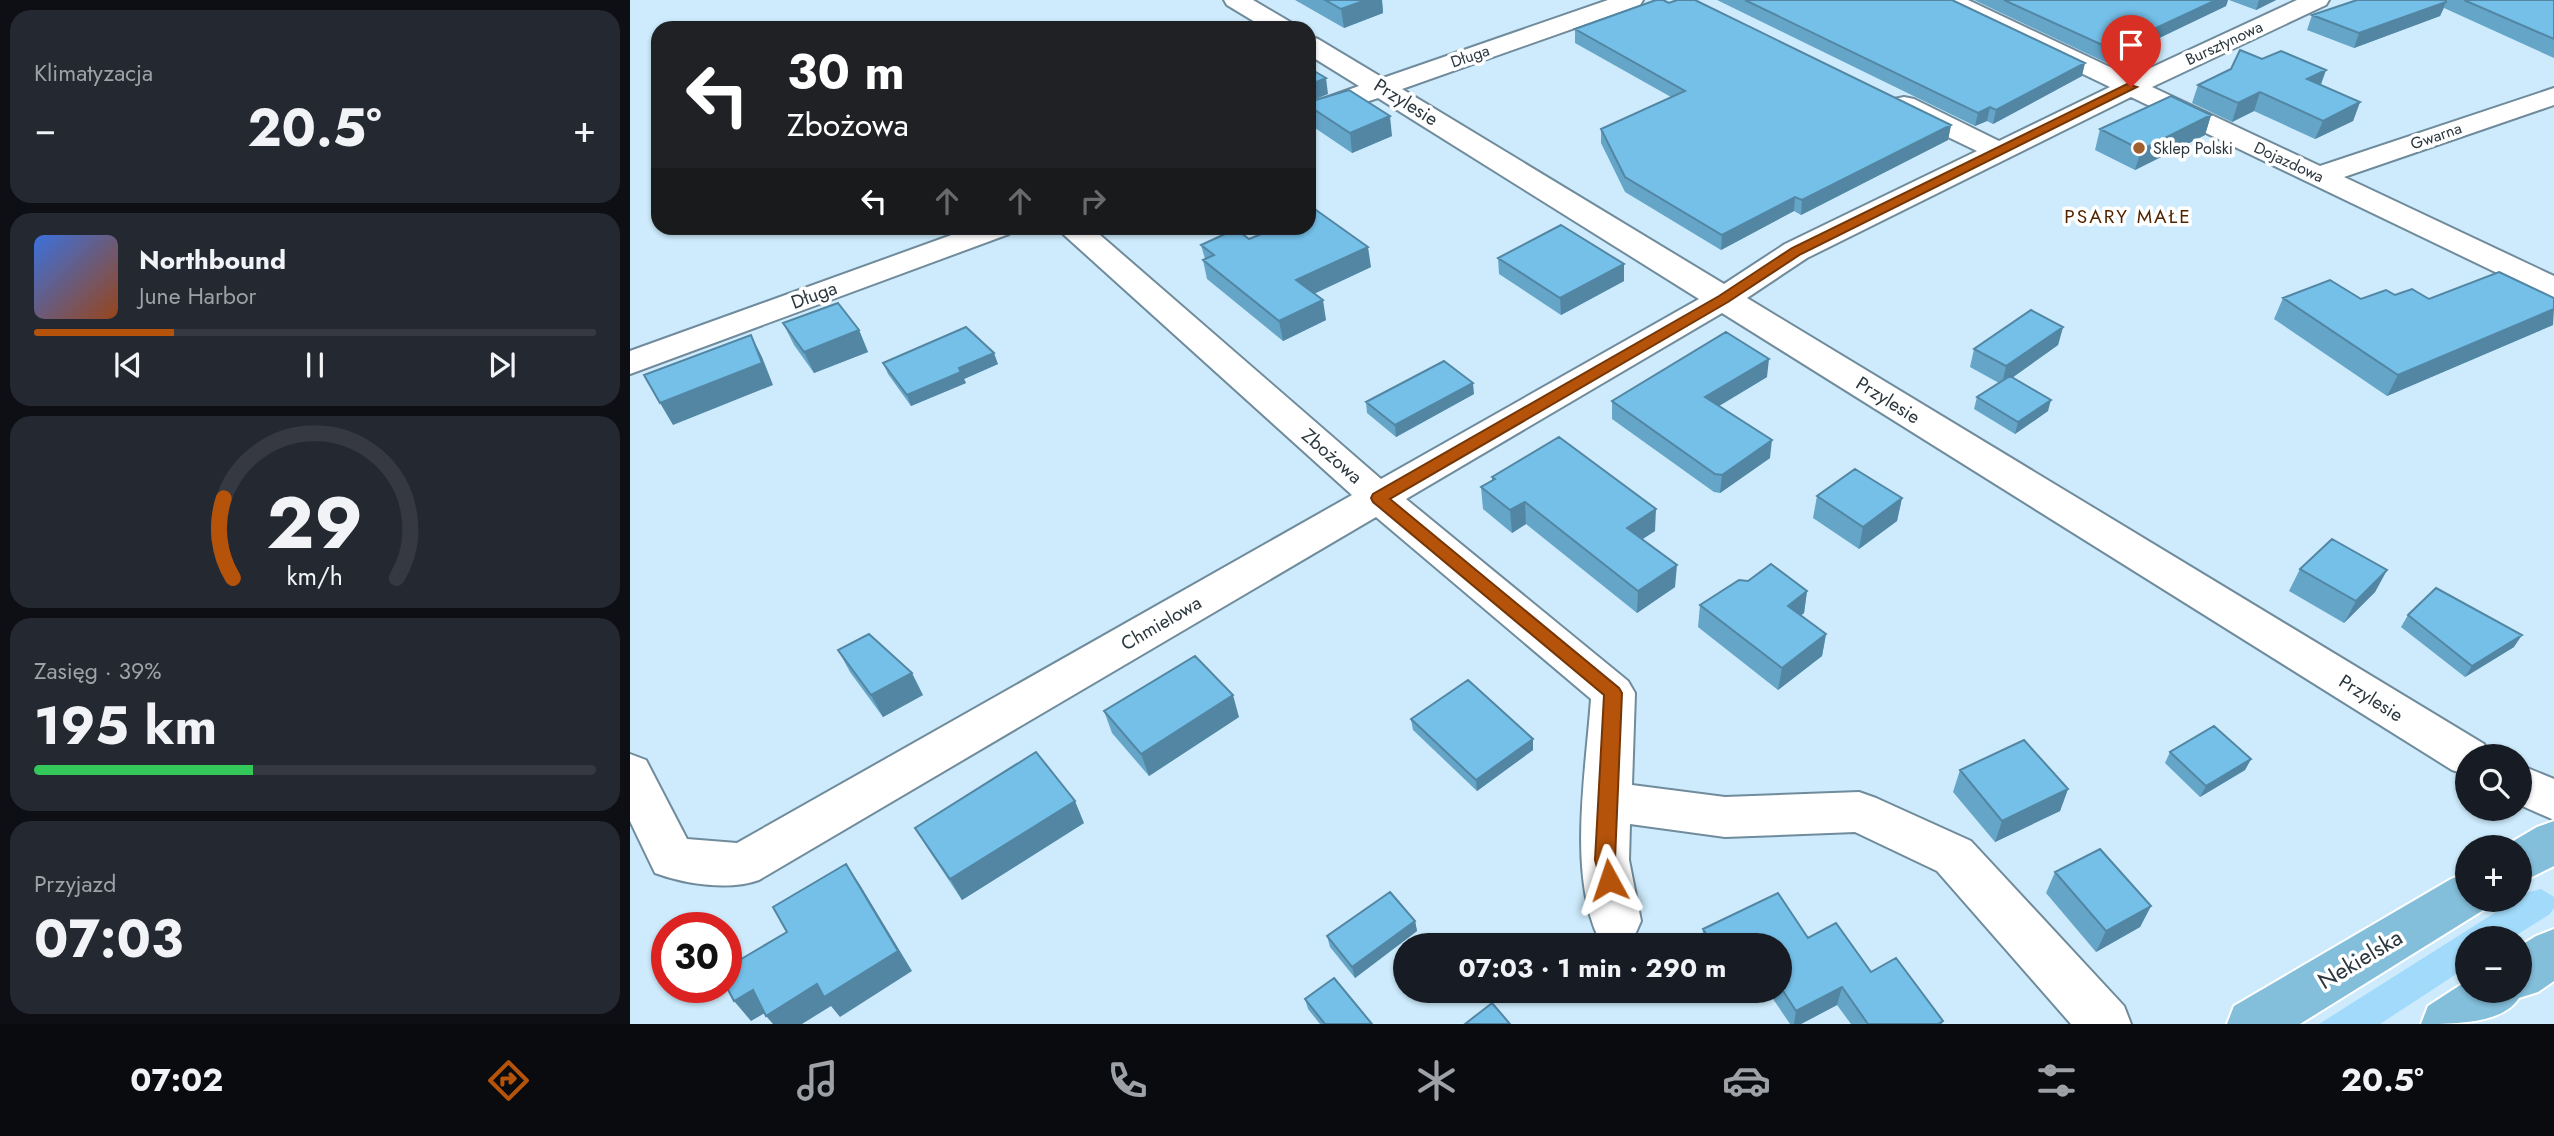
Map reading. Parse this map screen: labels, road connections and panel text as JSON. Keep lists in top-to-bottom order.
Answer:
{
  "streets": {
    "main road": ["Nekielska"],
    "street": [
      "Bursztynowa",
      "Długa",
      "Przylesie",
      "Gwarna",
      "Dojazdowa",
      "Zbożowa",
      "Chmielowa"
    ]
  },
  "crossings": [
    ["Bursztynowa", "Dojazdowa"],
    ["Bursztynowa", "Chmielowa"],
    ["Długa", "Przylesie"],
    ["Przylesie", "Chmielowa"],
    ["Gwarna", "Dojazdowa"],
    ["Zbożowa", "Chmielowa"]
  ],
  "districts": ["PSARY MAŁE"],
  "places": ["Sklep Polski"],
  "page": {
    "tile": [
      "Klimatyzacja",
      ["Zasięg · 39%", "195 km"],
      ["Przyjazd", "07:03"]
    ],
    "turn": ["30 m", "Zbożowa"],
    "heat": ["−", "20.5°", "+"],
    "song": ["Northbound", "June Harbor"],
    "map_buttons": ["+", "−"],
    "limit": "30",
    "trip": "07:03 · 1 min · 290 m",
    "tabs": ["07:02", "20.5°"],
    "gauge": ["29", "km/h"]
  }
}
